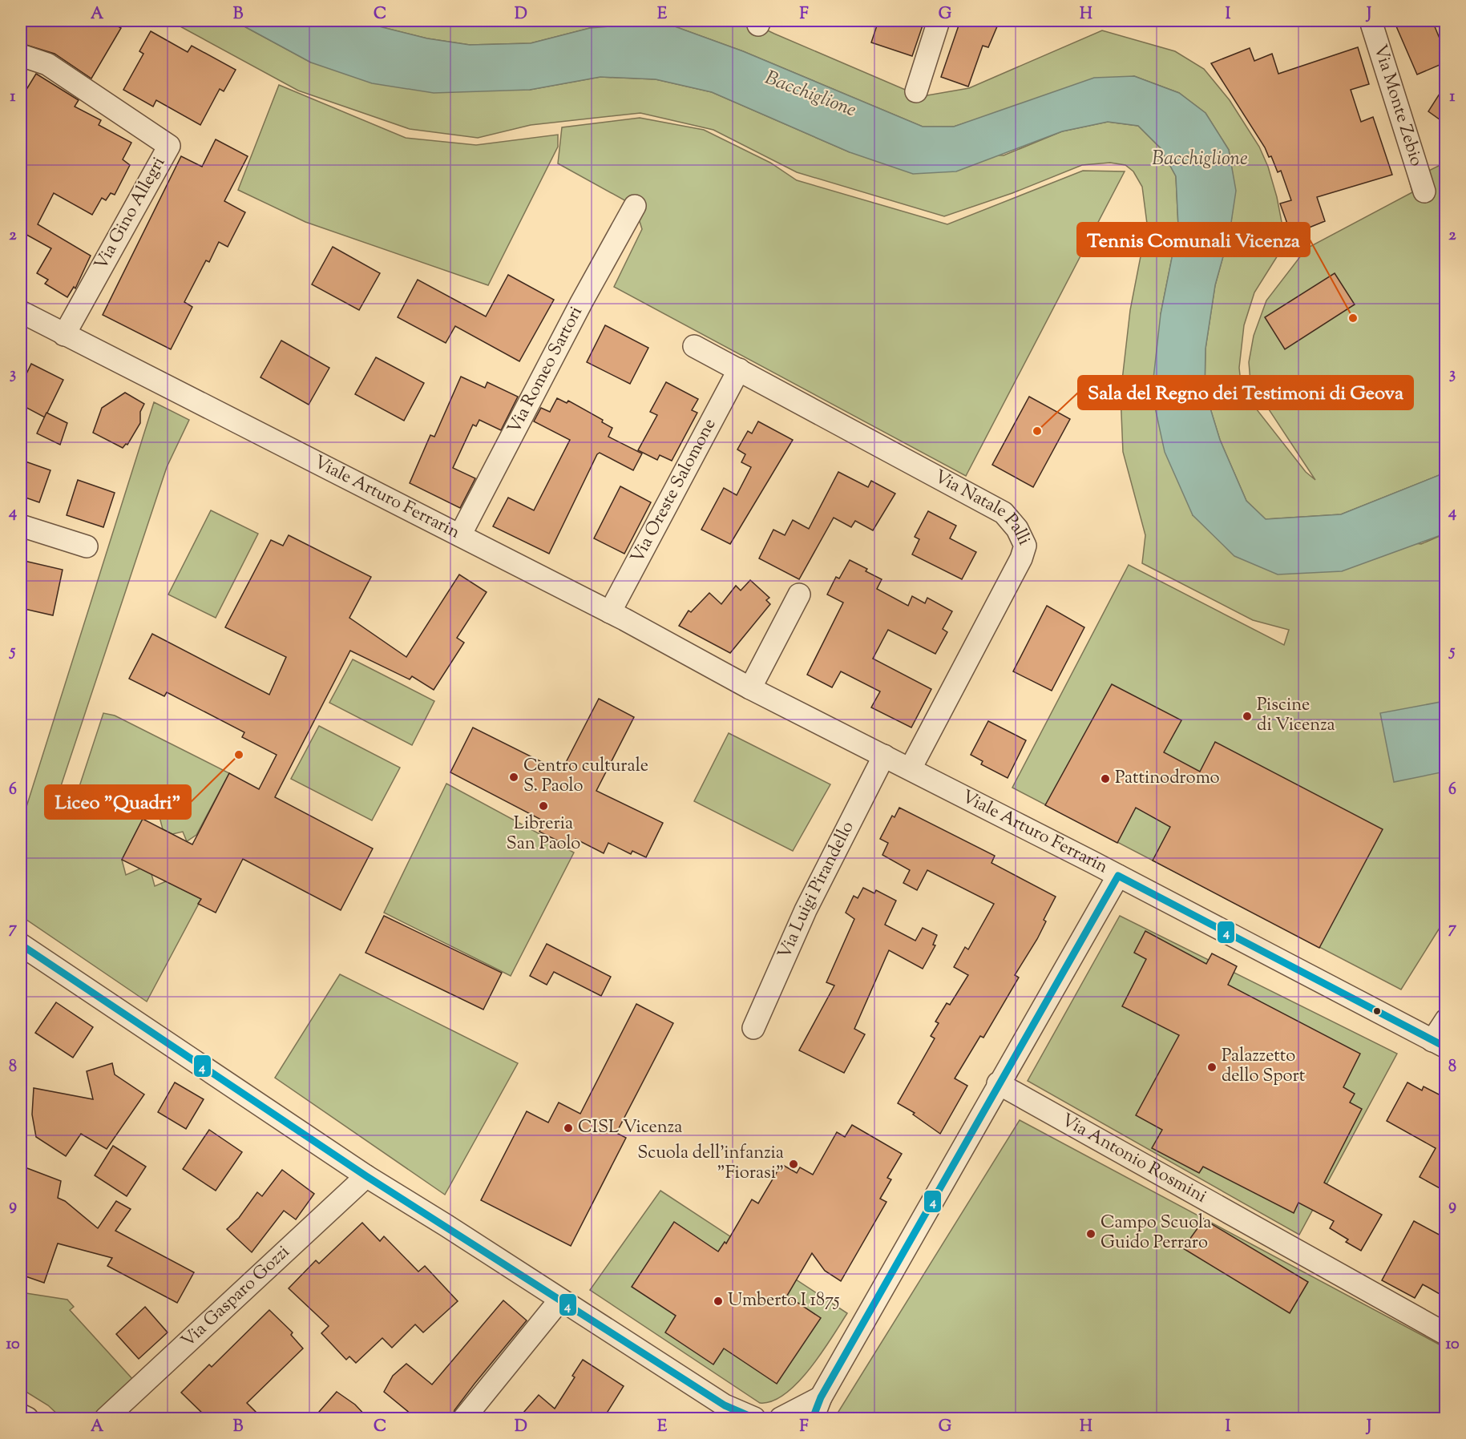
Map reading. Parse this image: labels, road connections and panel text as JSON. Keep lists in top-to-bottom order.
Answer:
{
  "streets": {
    "street": [
      "Via Monte Zebio",
      "Via Gino Allegri",
      "Via Romeo Sartori",
      "Via Oreste Salomone",
      "Viale Arturo Ferrarin",
      "Via Natale Palli",
      "Via Luigi Pirandello",
      "Via Antonio Rosmini",
      "Via Gasparo Gozzi"
    ]
  },
  "crossings": [
    ["Via Gino Allegri", "Viale Arturo Ferrarin"],
    ["Via Romeo Sartori", "Viale Arturo Ferrarin"],
    ["Via Oreste Salomone", "Viale Arturo Ferrarin"],
    ["Via Oreste Salomone", "Via Natale Palli"],
    ["Viale Arturo Ferrarin", "Via Natale Palli"],
    ["Viale Arturo Ferrarin", "Via Luigi Pirandello"]
  ],
  "water": ["Bacchiglione"],
  "places": [
    "Tennis Comunali Vicenza",
    "Sala del Regno dei Testimoni di Geova",
    "Piscine di Vicenza",
    "Liceo \"Quadri\"",
    "Centro culturale S. Paolo",
    "Pattinodromo",
    "Libreria San Paolo",
    "Palazzetto dello Sport",
    "CISL Vicenza",
    "Scuola dell'infanzia \"Fiorasi\"",
    "Campo Scuola Guido Perraro",
    "Umberto I 1875"
  ],
  "lines": ["transit line 4"],
  "grid": {
    "columns": [
      "A",
      "B",
      "C",
      "D",
      "E",
      "F",
      "G",
      "H",
      "I",
      "J"
    ],
    "rows": [
      "1",
      "2",
      "3",
      "4",
      "5",
      "6",
      "7",
      "8",
      "9",
      "10"
    ]
  }
}
